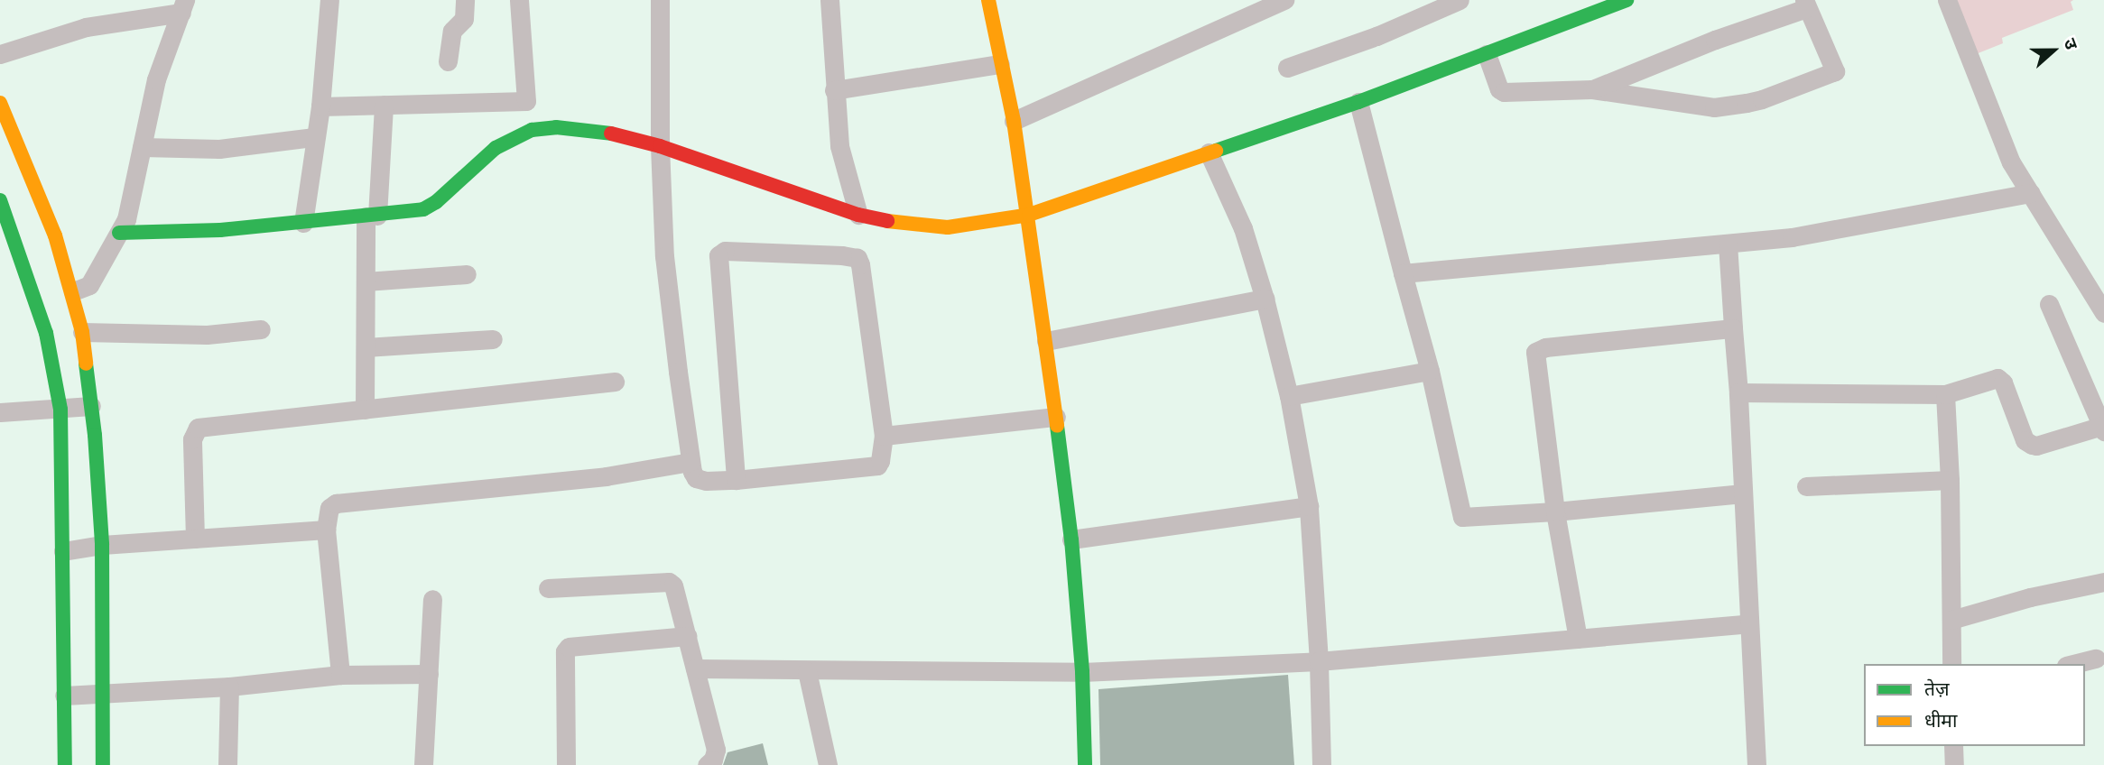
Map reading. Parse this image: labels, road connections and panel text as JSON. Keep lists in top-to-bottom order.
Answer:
{
  "legend": ["तेज़", "धीमा"],
  "north": "right"
}
